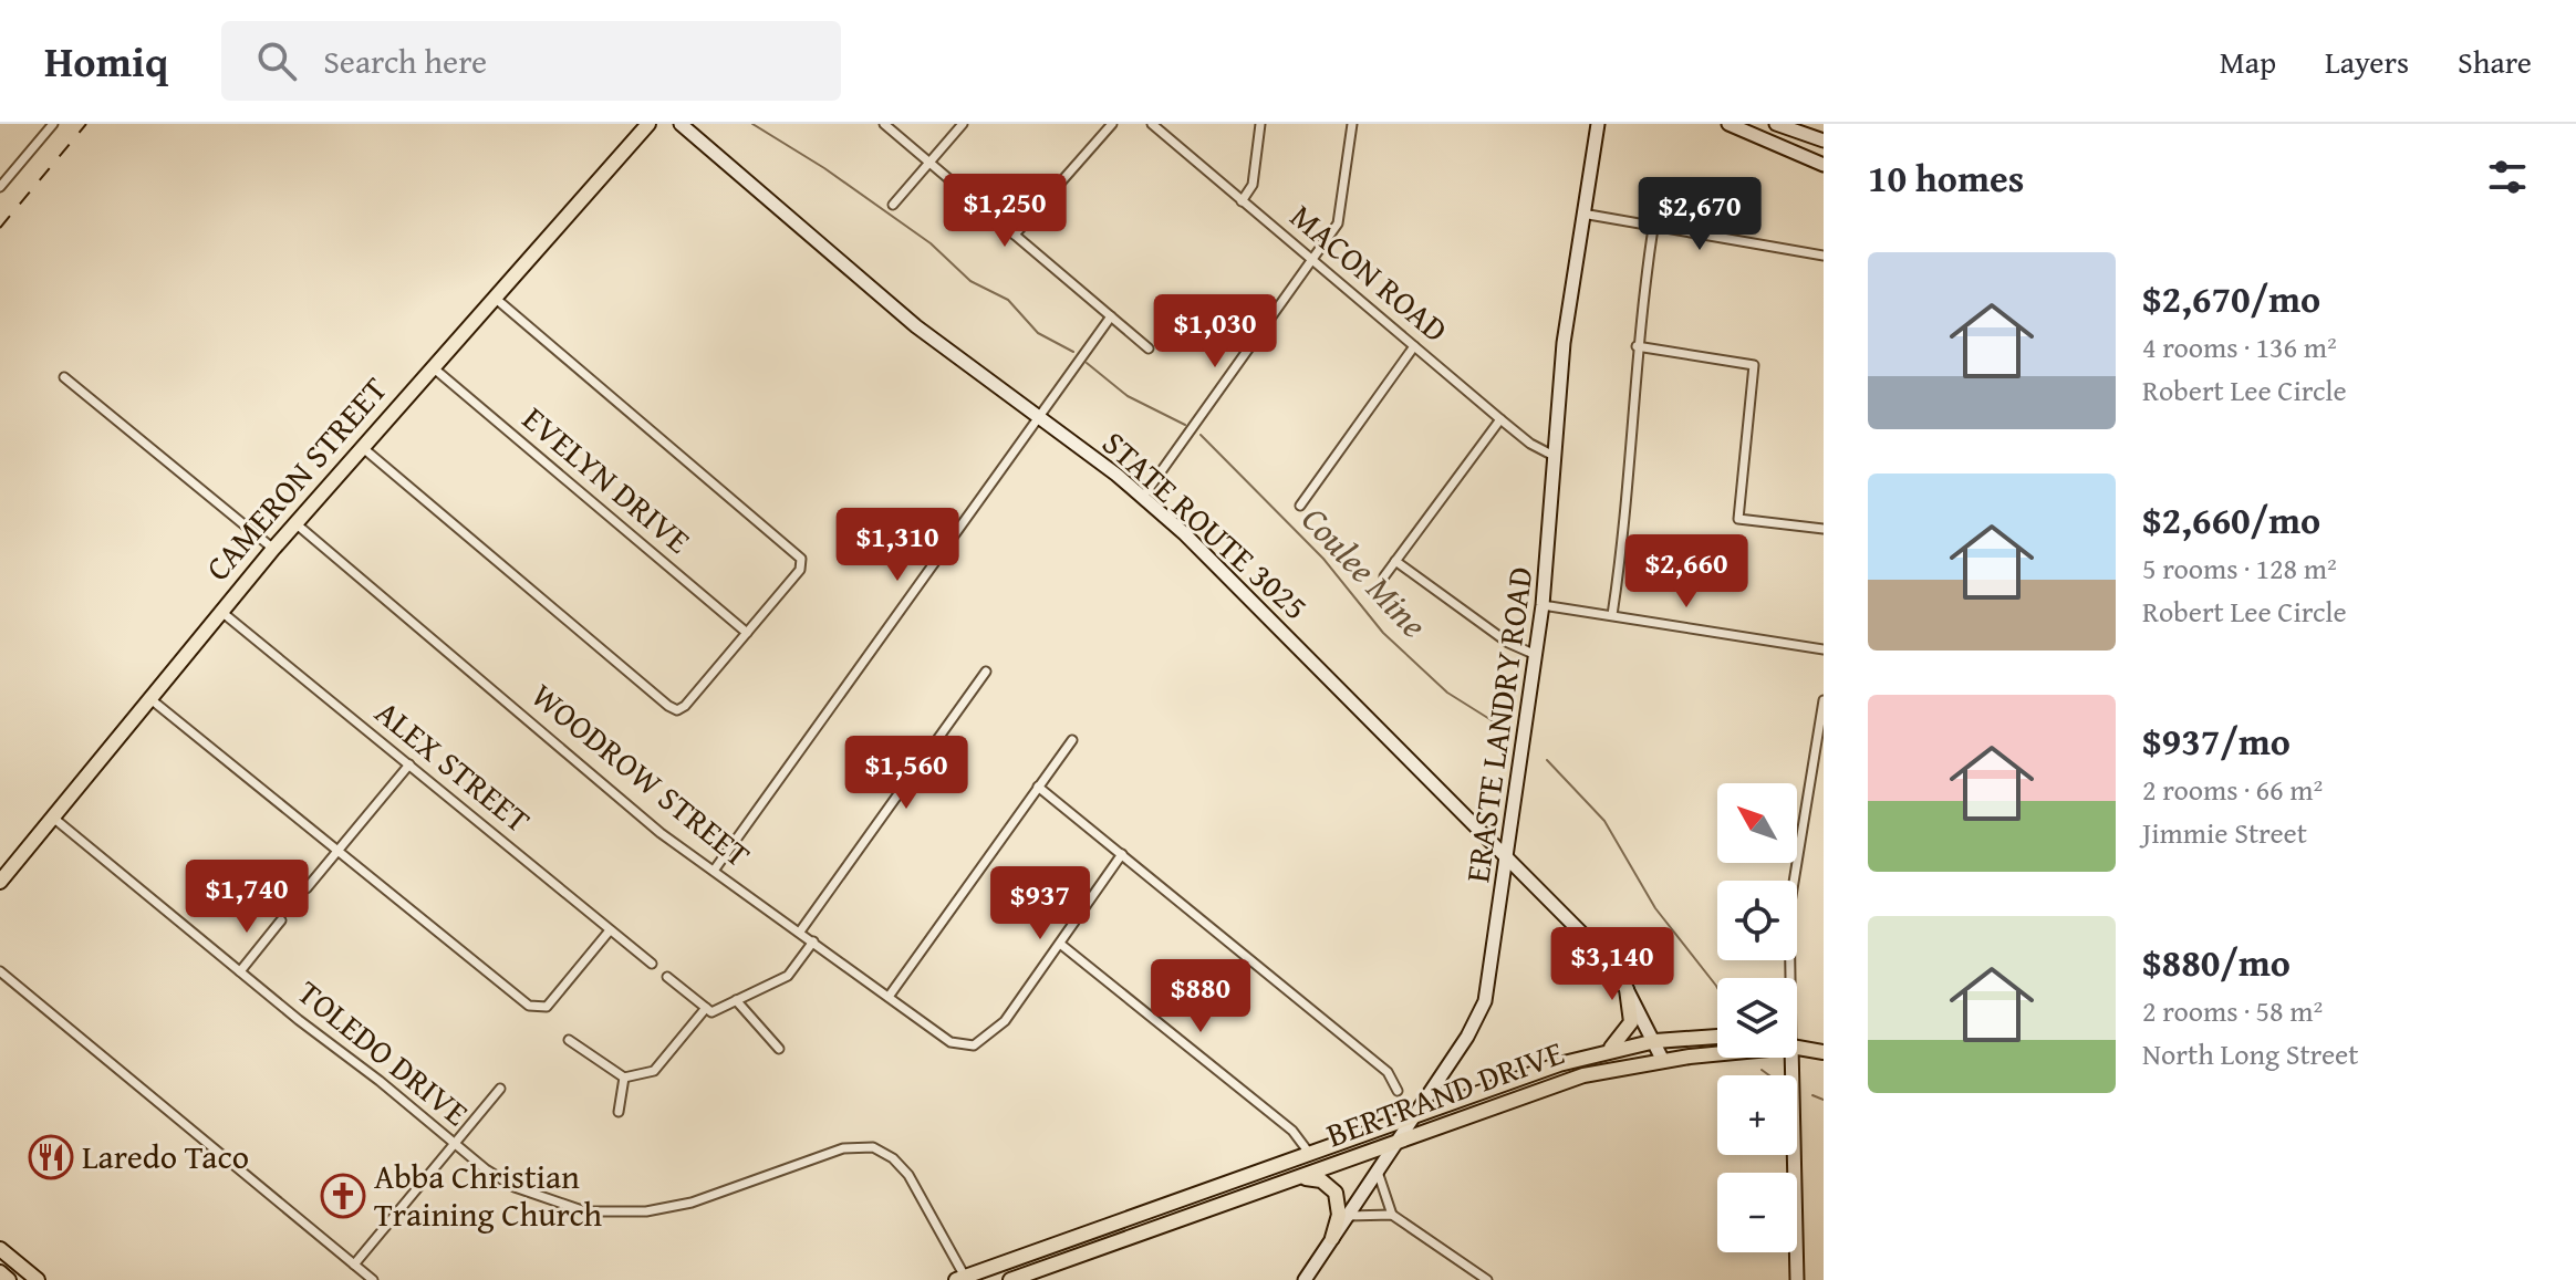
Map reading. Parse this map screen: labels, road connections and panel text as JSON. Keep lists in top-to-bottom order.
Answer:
{
  "streets": {
    "main road": ["CAMERON STREET", "BERTRAND DRIVE"],
    "street": [
      "MACON ROAD",
      "EVELYN DRIVE",
      "STATE ROUTE 3025",
      "ERASTE LANDRY ROAD",
      "ALEX STREET",
      "WOODROW STREET",
      "TOLEDO DRIVE"
    ]
  },
  "crossings": [
    ["MACON ROAD", "ERASTE LANDRY ROAD"],
    ["CAMERON STREET", "EVELYN DRIVE"],
    ["CAMERON STREET", "ALEX STREET"],
    ["CAMERON STREET", "WOODROW STREET"],
    ["CAMERON STREET", "TOLEDO DRIVE"],
    ["STATE ROUTE 3025", "ERASTE LANDRY ROAD"],
    ["STATE ROUTE 3025", "BERTRAND DRIVE"],
    ["ERASTE LANDRY ROAD", "BERTRAND DRIVE"],
    ["TOLEDO DRIVE", "BERTRAND DRIVE"]
  ],
  "water": ["Coulee Mine"],
  "places": {
    "restaurant": ["Laredo Taco"],
    "church": ["Abba Christian Training Church"]
  },
  "north": "top left",
  "page": {
    "header": "Homiq",
    "search": "Search here",
    "nav": ["Map", "Layers", "Share"],
    "heading": "10 homes",
    "price": [
      "$1,250",
      "$2,670",
      "$1,030",
      "$1,310",
      "$2,660",
      "$1,560",
      "$1,740",
      "$937",
      "$3,140",
      "$880"
    ],
    "list": [
      {
        "name": "$2,670/mo",
        "note": "4 rooms · 136 m² · Robert Lee Circle"
      },
      {
        "name": "$2,660/mo",
        "note": "5 rooms · 128 m² · Robert Lee Circle"
      },
      {
        "name": "$937/mo",
        "note": "2 rooms · 66 m² · Jimmie Street"
      },
      {
        "name": "$880/mo",
        "note": "2 rooms · 58 m² · North Long Street"
      }
    ],
    "map_buttons": ["+", "−"]
  }
}
